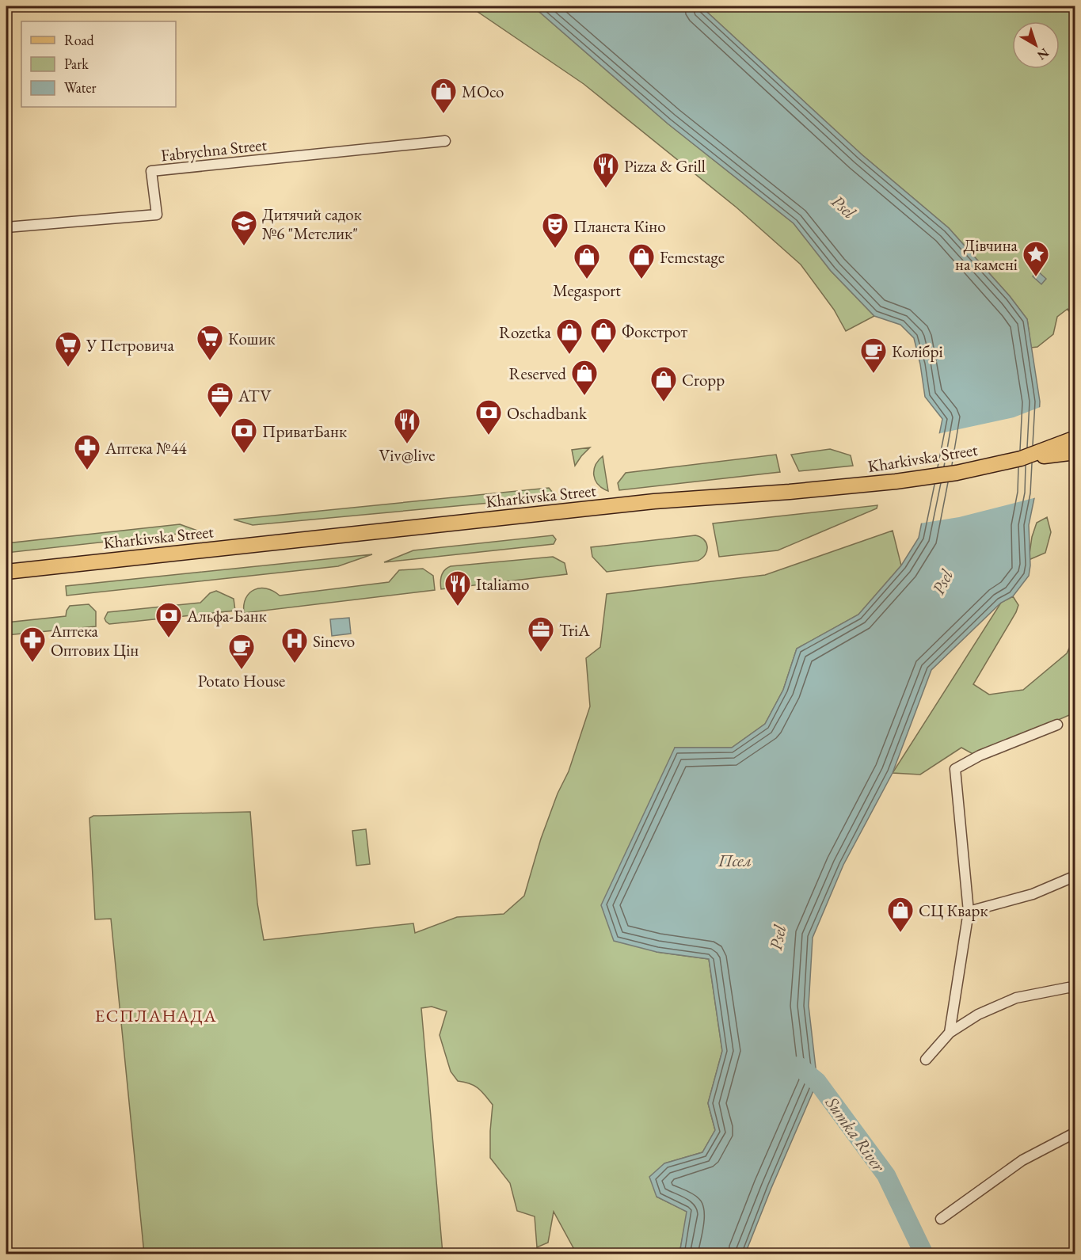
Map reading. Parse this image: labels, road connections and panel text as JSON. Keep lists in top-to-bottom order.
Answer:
{
  "streets": {
    "main road": ["Kharkivska Street"],
    "street": ["Fabrychna Street"]
  },
  "districts": ["ЕСПЛАНАДА"],
  "water": ["Psel", "Псел", "Sumka River"],
  "places": {
    "shop": [
      "MOco",
      "Megasport",
      "Femestage",
      "Фокстрот",
      "Rozetka",
      "Reserved",
      "Cropp",
      "СЦ Кварк"
    ],
    "restaurant": ["Pizza & Grill", "Viv@live", "Italiamo"],
    "school or university": ["Дитячий садок №6 \"Метелик\""],
    "theatre": ["Планета Кіно"],
    "place": ["Дівчина на камені"],
    "supermarket": ["Кошик", "У Петровича"],
    "cafe": ["Колібрі", "Potato House"],
    "office": ["ATV", "TriA"],
    "bank": ["Oschadbank", "ПриватБанк", "Альфа-Банк"],
    "pharmacy": ["Аптека №44", "Аптека Оптових Цін"],
    "hospital": ["Sinevo"]
  },
  "legend": ["Road", "Park", "Water"],
  "north": "bottom right"
}
